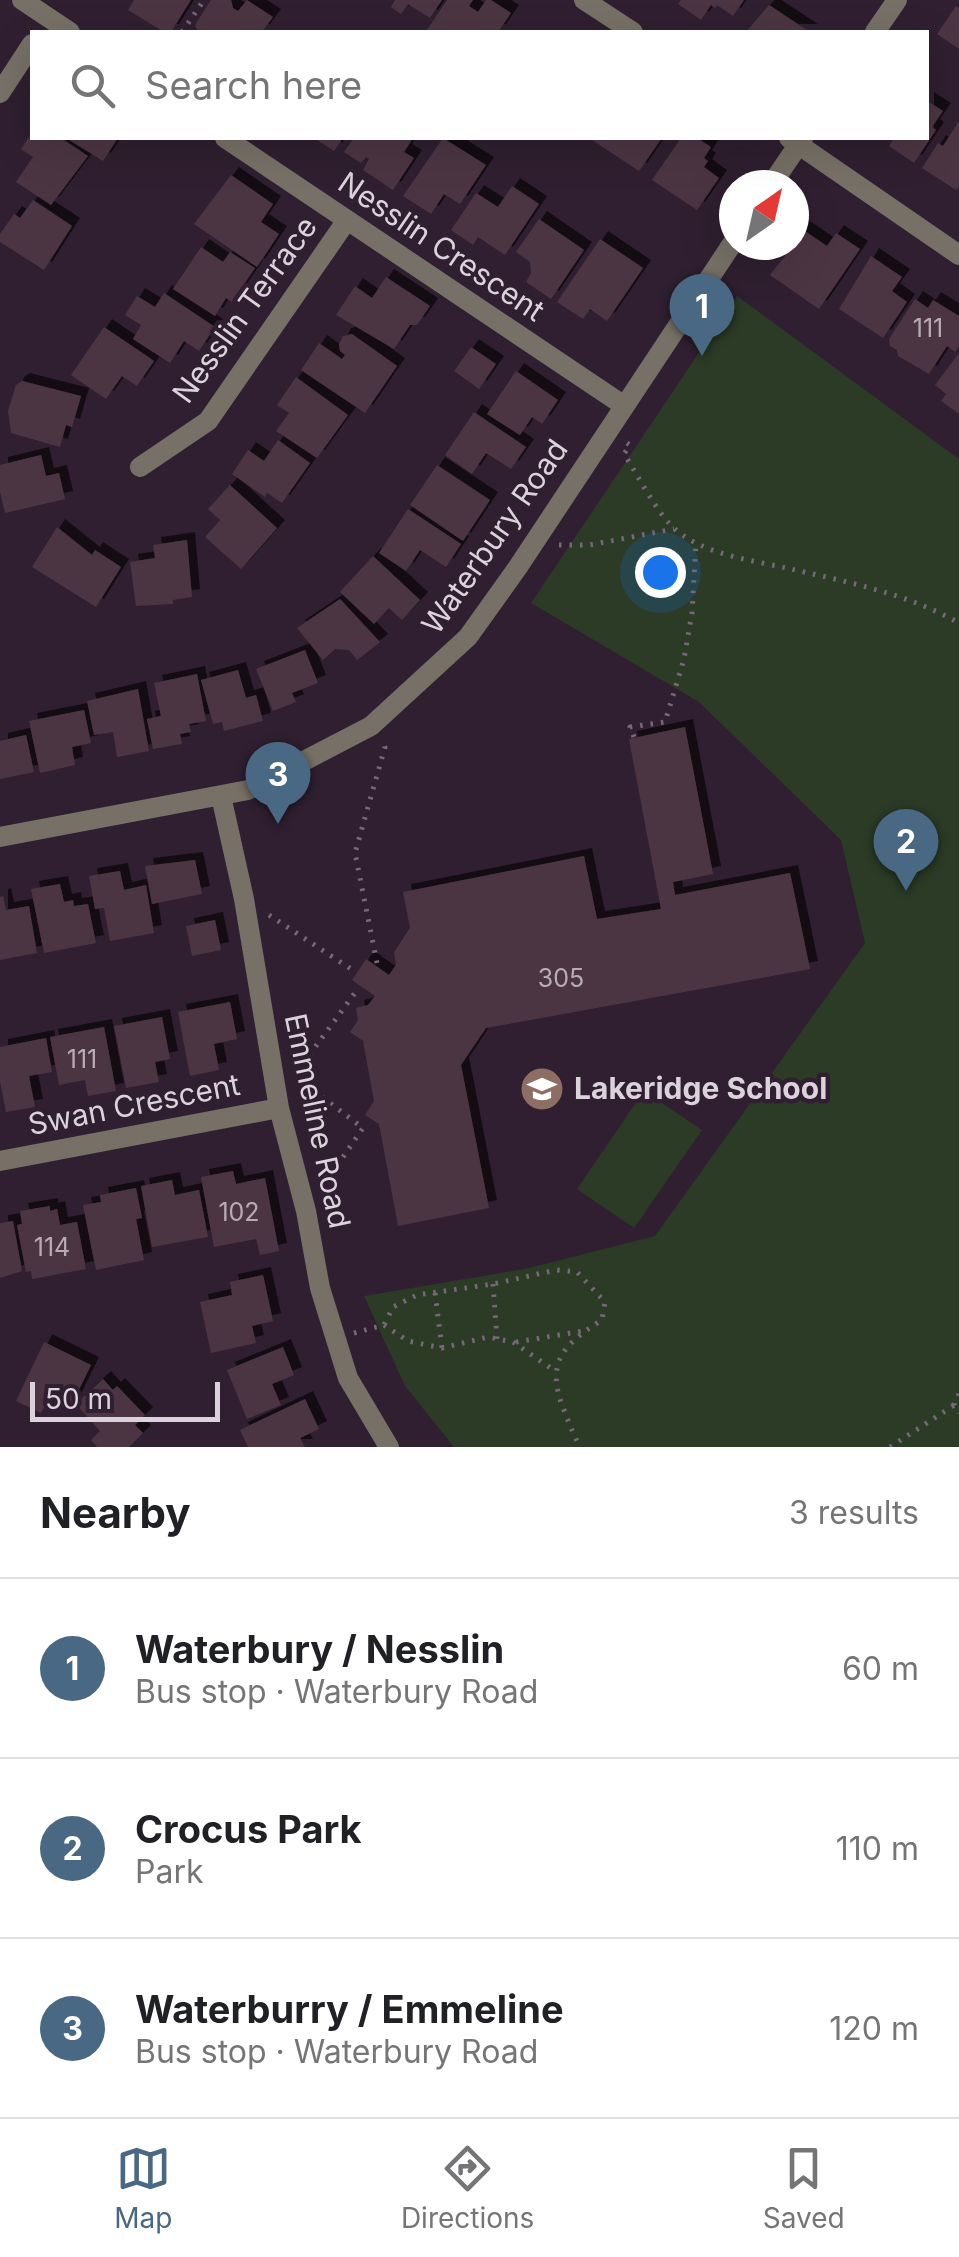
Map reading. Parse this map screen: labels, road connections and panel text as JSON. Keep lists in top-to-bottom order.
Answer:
{
  "streets": {
    "street": [
      "Nesslin Crescent",
      "Nesslin Terrace",
      "Waterbury Road",
      "Swan Crescent",
      "Emmeline Road"
    ]
  },
  "crossings": [
    ["Nesslin Crescent", "Nesslin Terrace"],
    ["Nesslin Crescent", "Waterbury Road"],
    ["Waterbury Road", "Emmeline Road"],
    ["Swan Crescent", "Emmeline Road"]
  ],
  "places": {
    "school or university": ["Lakeridge School"]
  },
  "house_numbers": [
    "111",
    "305",
    "111",
    "102",
    "114"
  ],
  "scale_bar": "50 m",
  "north": "top right",
  "page": {
    "search": "Search here",
    "pins": ["1", "3", "2"],
    "scale": "50 m",
    "heading": ["Nearby", "3 results"],
    "list": [
      {
        "mark": "1",
        "name": "Waterbury / Nesslin",
        "note": "Bus stop · Waterbury Road",
        "value": "60 m"
      },
      {
        "mark": "2",
        "name": "Crocus Park",
        "note": "Park",
        "value": "110 m"
      },
      {
        "mark": "3",
        "name": "Waterburry / Emmeline",
        "note": "Bus stop · Waterbury Road",
        "value": "120 m"
      }
    ],
    "nav": ["Map", "Directions", "Saved"]
  }
}
